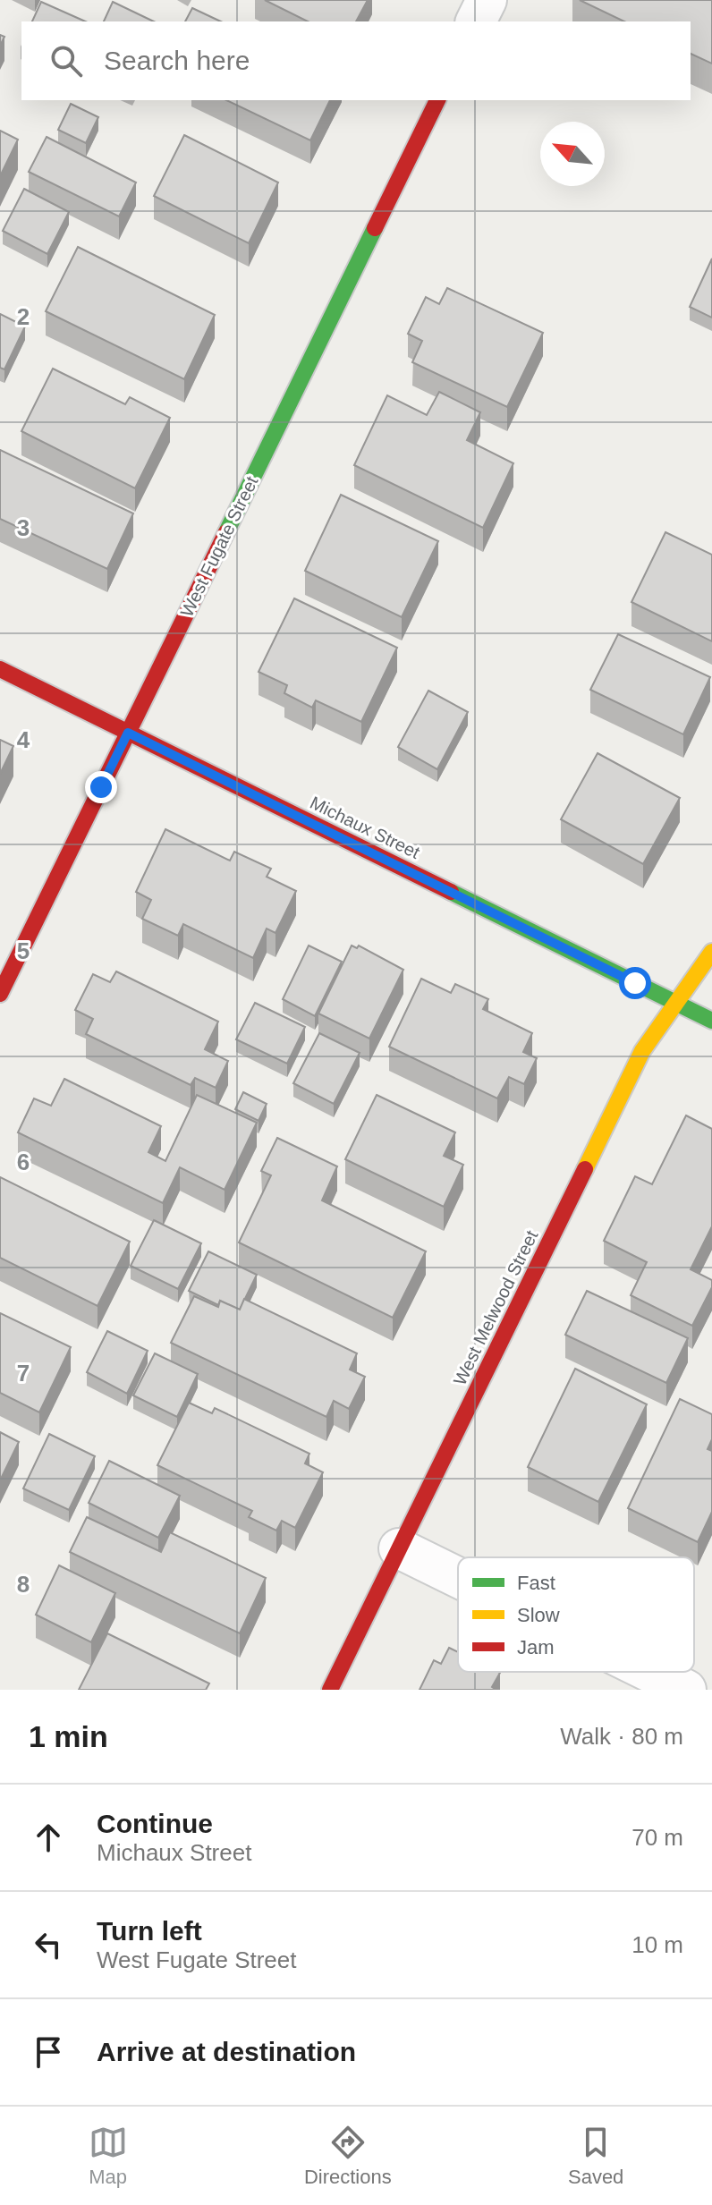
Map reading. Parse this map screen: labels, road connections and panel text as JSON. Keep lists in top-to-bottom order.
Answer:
{
  "streets": {
    "street": ["West Fugate Street", "Michaux Street", "West Melwood Street"]
  },
  "crossings": [
    ["West Fugate Street", "Michaux Street"],
    ["Michaux Street", "West Melwood Street"]
  ],
  "legend": ["Fast", "Slow", "Jam"],
  "north": "top left",
  "page": {
    "search": "Search here",
    "heading": ["1 min", "Walk · 80 m"],
    "list": [
      ["Continue", "Michaux Street", "70 m"],
      ["Turn left", "West Fugate Street", "10 m"],
      "Arrive at destination"
    ],
    "nav": ["Map", "Directions", "Saved"]
  },
  "grid": {
    "rows": [
      "2",
      "3",
      "4",
      "5",
      "6",
      "7",
      "8"
    ]
  }
}
